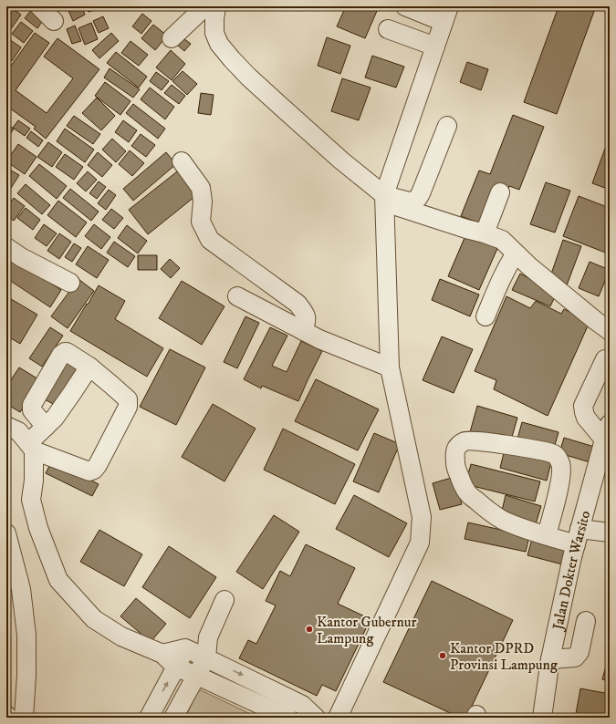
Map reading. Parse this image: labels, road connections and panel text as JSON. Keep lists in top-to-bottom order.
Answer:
{
  "streets": {
    "street": ["Jalan Dokter Warsito"]
  },
  "places": ["Kantor Gubernur Lampung", "Kantor DPRD Provinsi Lampung"]
}
